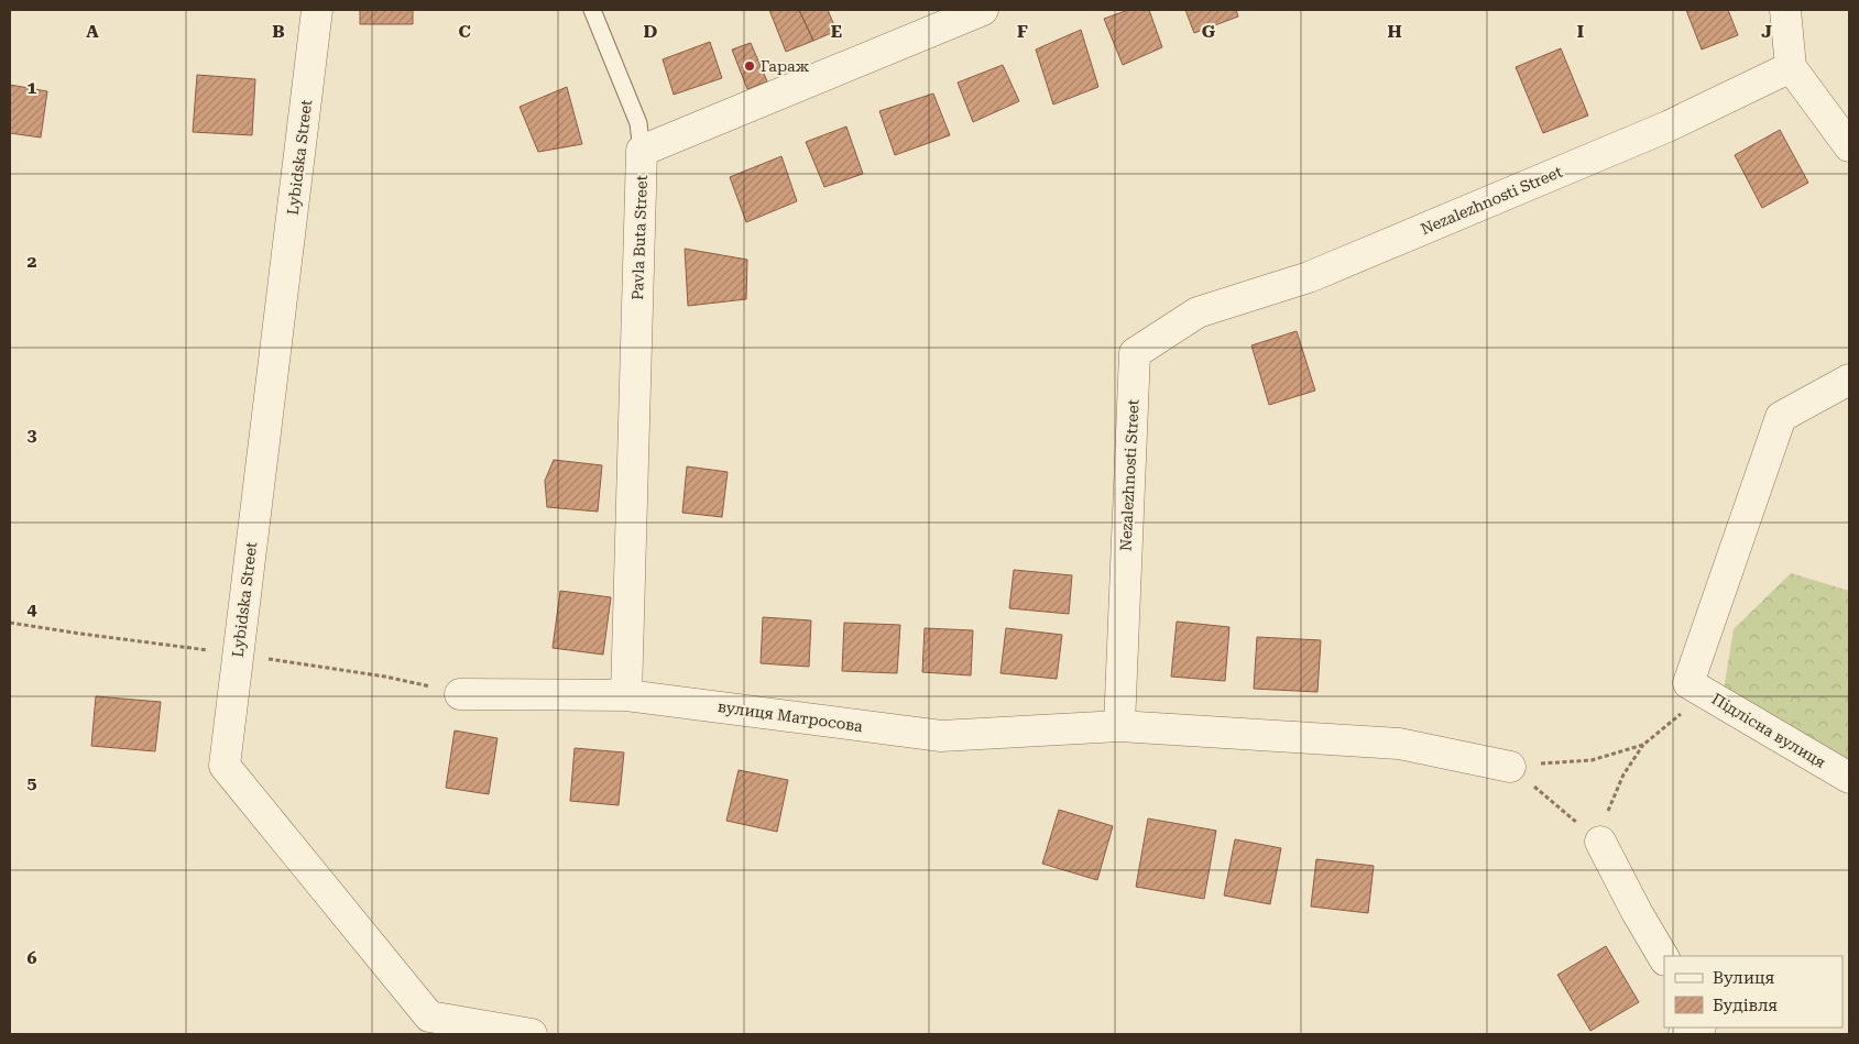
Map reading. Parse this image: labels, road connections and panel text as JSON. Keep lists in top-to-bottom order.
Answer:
{
  "streets": {
    "street": [
      "Lybidska Street",
      "Nezalezhnosti Street",
      "Pavla Buta Street",
      "вулиця Матросова",
      "Підлісна вулиця"
    ]
  },
  "crossings": [
    ["Nezalezhnosti Street", "вулиця Матросова"],
    ["Pavla Buta Street", "вулиця Матросова"]
  ],
  "places": ["Гараж"],
  "legend": ["Вулиця", "Будівля"],
  "grid": {
    "columns": [
      "A",
      "B",
      "C",
      "D",
      "E",
      "F",
      "G",
      "H",
      "I",
      "J"
    ],
    "rows": [
      "1",
      "2",
      "3",
      "4",
      "5",
      "6"
    ]
  }
}
